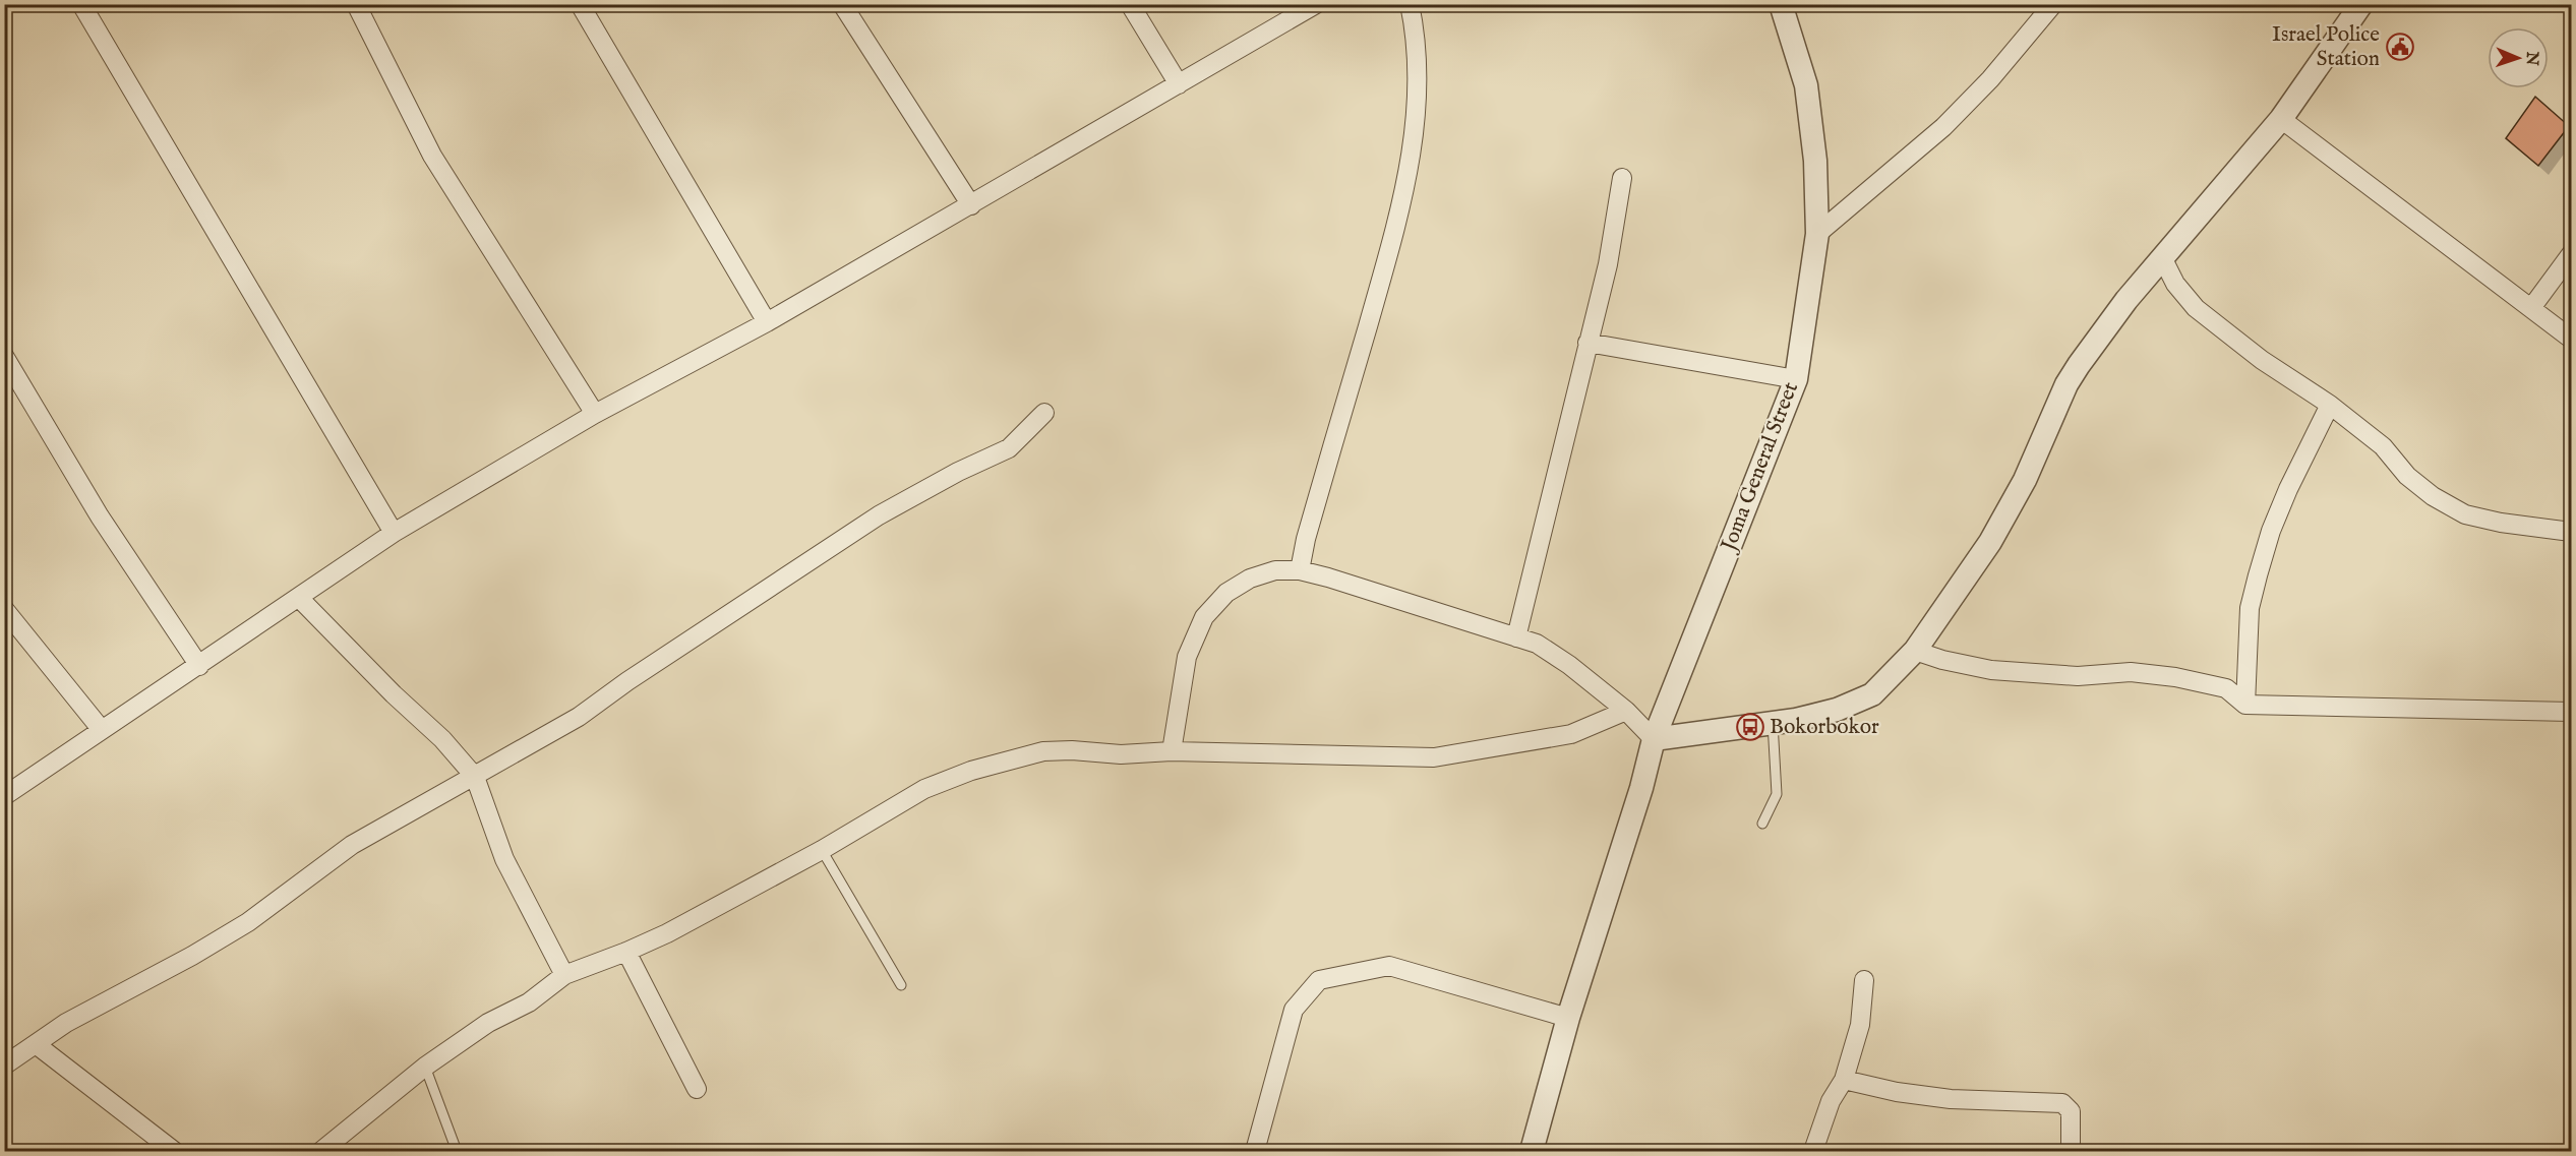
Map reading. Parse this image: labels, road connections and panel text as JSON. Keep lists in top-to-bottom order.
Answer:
{
  "streets": {
    "street": ["Joma General Street"]
  },
  "places": {
    "public building": ["Israel Police Station"],
    "bus stop": ["Bokorbokor"]
  },
  "north": "right"
}
